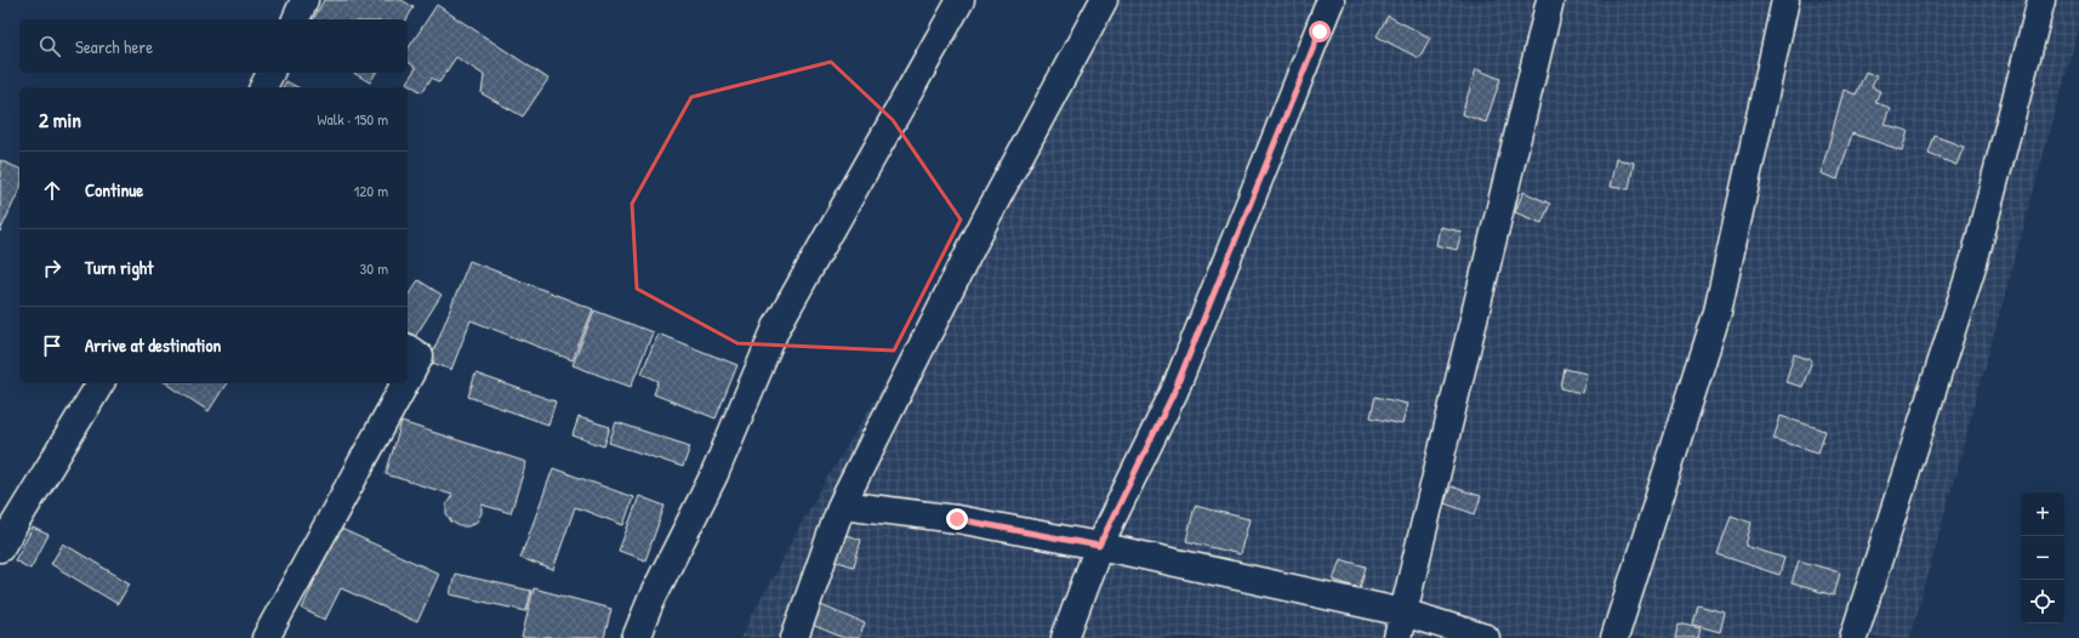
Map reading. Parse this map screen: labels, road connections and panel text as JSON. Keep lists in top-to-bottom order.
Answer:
{
  "page": {
    "search": "Search here",
    "heading": ["2 min", "Walk · 150 m"],
    "list": [
      ["Continue", "120 m"],
      ["Turn right", "30 m"],
      "Arrive at destination"
    ],
    "map_buttons": ["+", "−"]
  }
}
